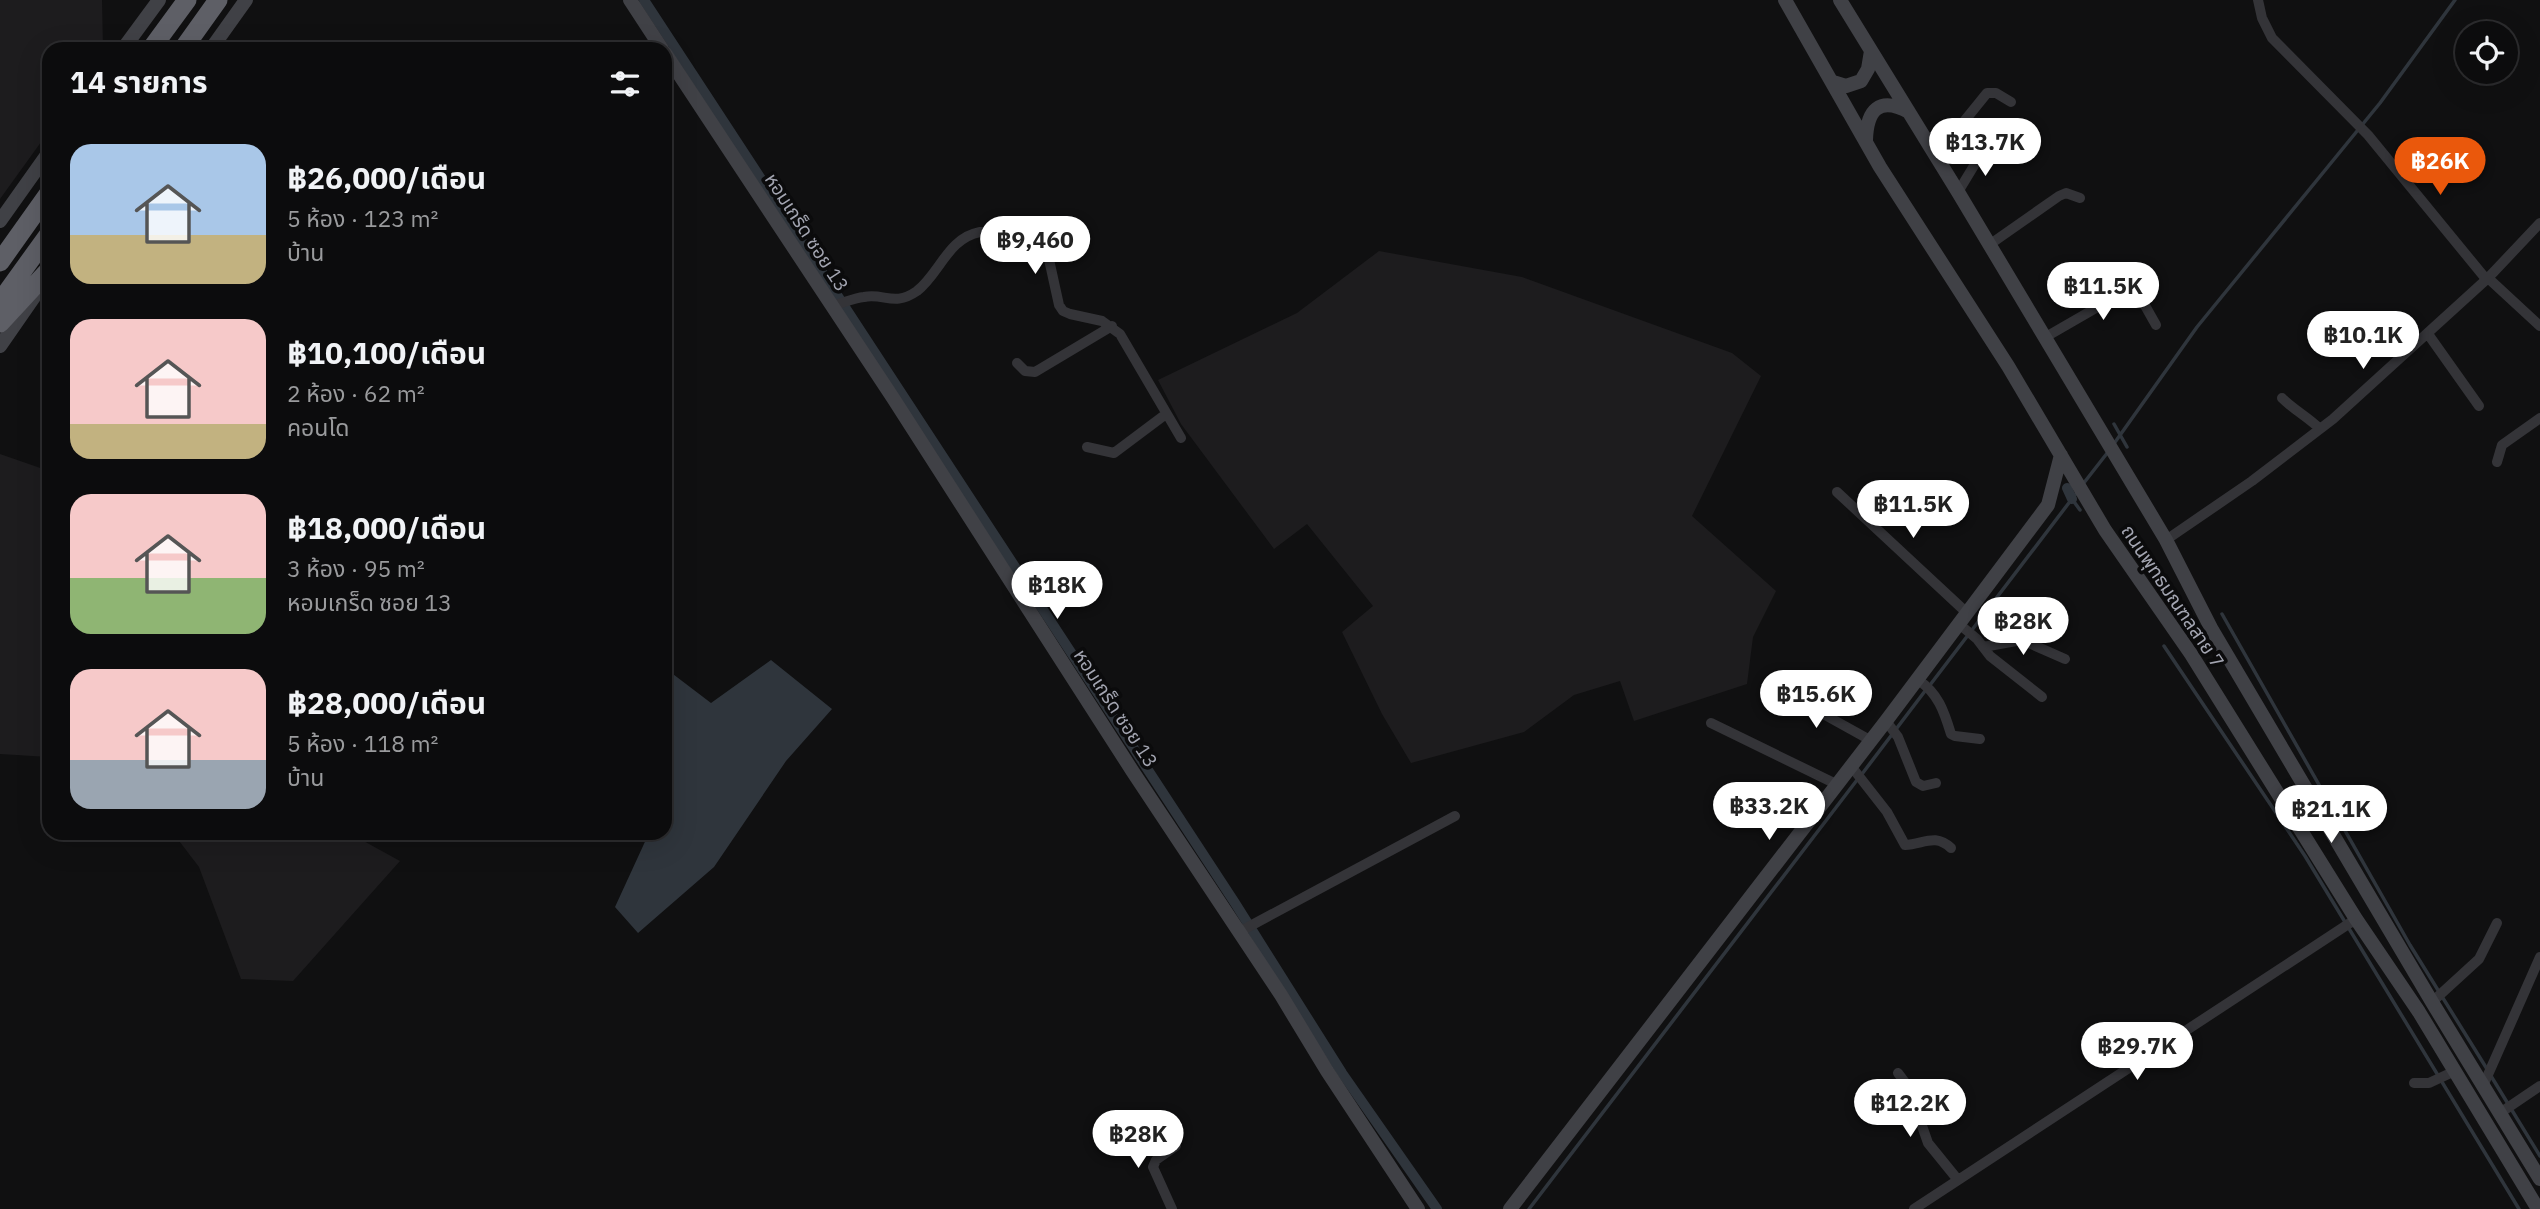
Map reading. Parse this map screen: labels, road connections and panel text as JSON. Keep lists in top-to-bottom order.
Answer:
{
  "streets": {
    "main road": ["หอมเกร็ด ซอย 13", "ถนนพุทธมณฑลสาย 7"]
  },
  "page": {
    "heading": "14 รายการ",
    "price": [
      "฿13.7K",
      "฿26K",
      "฿9,460",
      "฿11.5K",
      "฿10.1K",
      "฿11.5K",
      "฿18K",
      "฿28K",
      "฿15.6K",
      "฿33.2K",
      "฿21.1K",
      "฿29.7K",
      "฿12.2K",
      "฿28K"
    ],
    "list": [
      {
        "name": "฿26,000/เดือน",
        "note": "5 ห้อง · 123 m² · บ้าน"
      },
      {
        "name": "฿10,100/เดือน",
        "note": "2 ห้อง · 62 m² · คอนโด"
      },
      {
        "name": "฿18,000/เดือน",
        "note": "3 ห้อง · 95 m² · หอมเกร็ด ซอย 13"
      },
      {
        "name": "฿28,000/เดือน",
        "note": "5 ห้อง · 118 m² · บ้าน"
      }
    ]
  }
}
